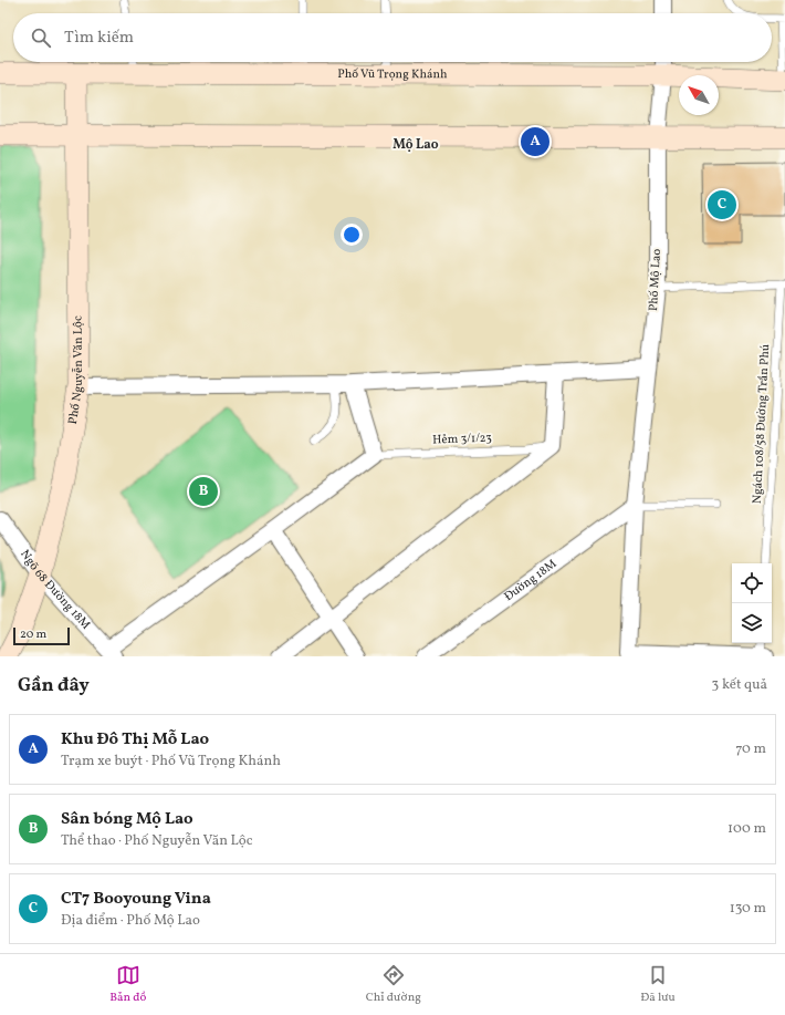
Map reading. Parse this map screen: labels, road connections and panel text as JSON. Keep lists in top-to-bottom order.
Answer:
{
  "streets": {
    "main road": ["Phố Vũ Trọng Khánh", "Phố Nguyễn Văn Lộc"],
    "street": ["Phố Mộ Lao", "Đường 18M", "Ngõ 68 Đường 18M"],
    "lane": ["Ngách 108/58 Đường Trần Phú", "Hẻm 3/1/23"]
  },
  "crossings": [
    ["Phố Vũ Trọng Khánh", "Phố Mộ Lao"],
    ["Phố Vũ Trọng Khánh", "Phố Nguyễn Văn Lộc"],
    ["Phố Mộ Lao", "Đường 18M"],
    ["Phố Nguyễn Văn Lộc", "Ngõ 68 Đường 18M"]
  ],
  "districts": ["Mộ Lao"],
  "scale_bar": "20 m",
  "north": "top left",
  "page": {
    "search": "Tìm kiếm",
    "pins": ["A", "C", "B"],
    "scale": "20 m",
    "heading": ["Gần đây", "3 kết quả"],
    "list": [
      {
        "mark": "A",
        "name": "Khu Đô Thị Mỗ Lao",
        "note": "Trạm xe buýt · Phố Vũ Trọng Khánh",
        "value": "70 m"
      },
      {
        "mark": "B",
        "name": "Sân bóng Mộ Lao",
        "note": "Thể thao · Phố Nguyễn Văn Lộc",
        "value": "100 m"
      },
      {
        "mark": "C",
        "name": "CT7 Booyoung Vina",
        "note": "Địa điểm · Phố Mộ Lao",
        "value": "130 m"
      }
    ],
    "nav": ["Bản đồ", "Chỉ đường", "Đã lưu"]
  }
}
